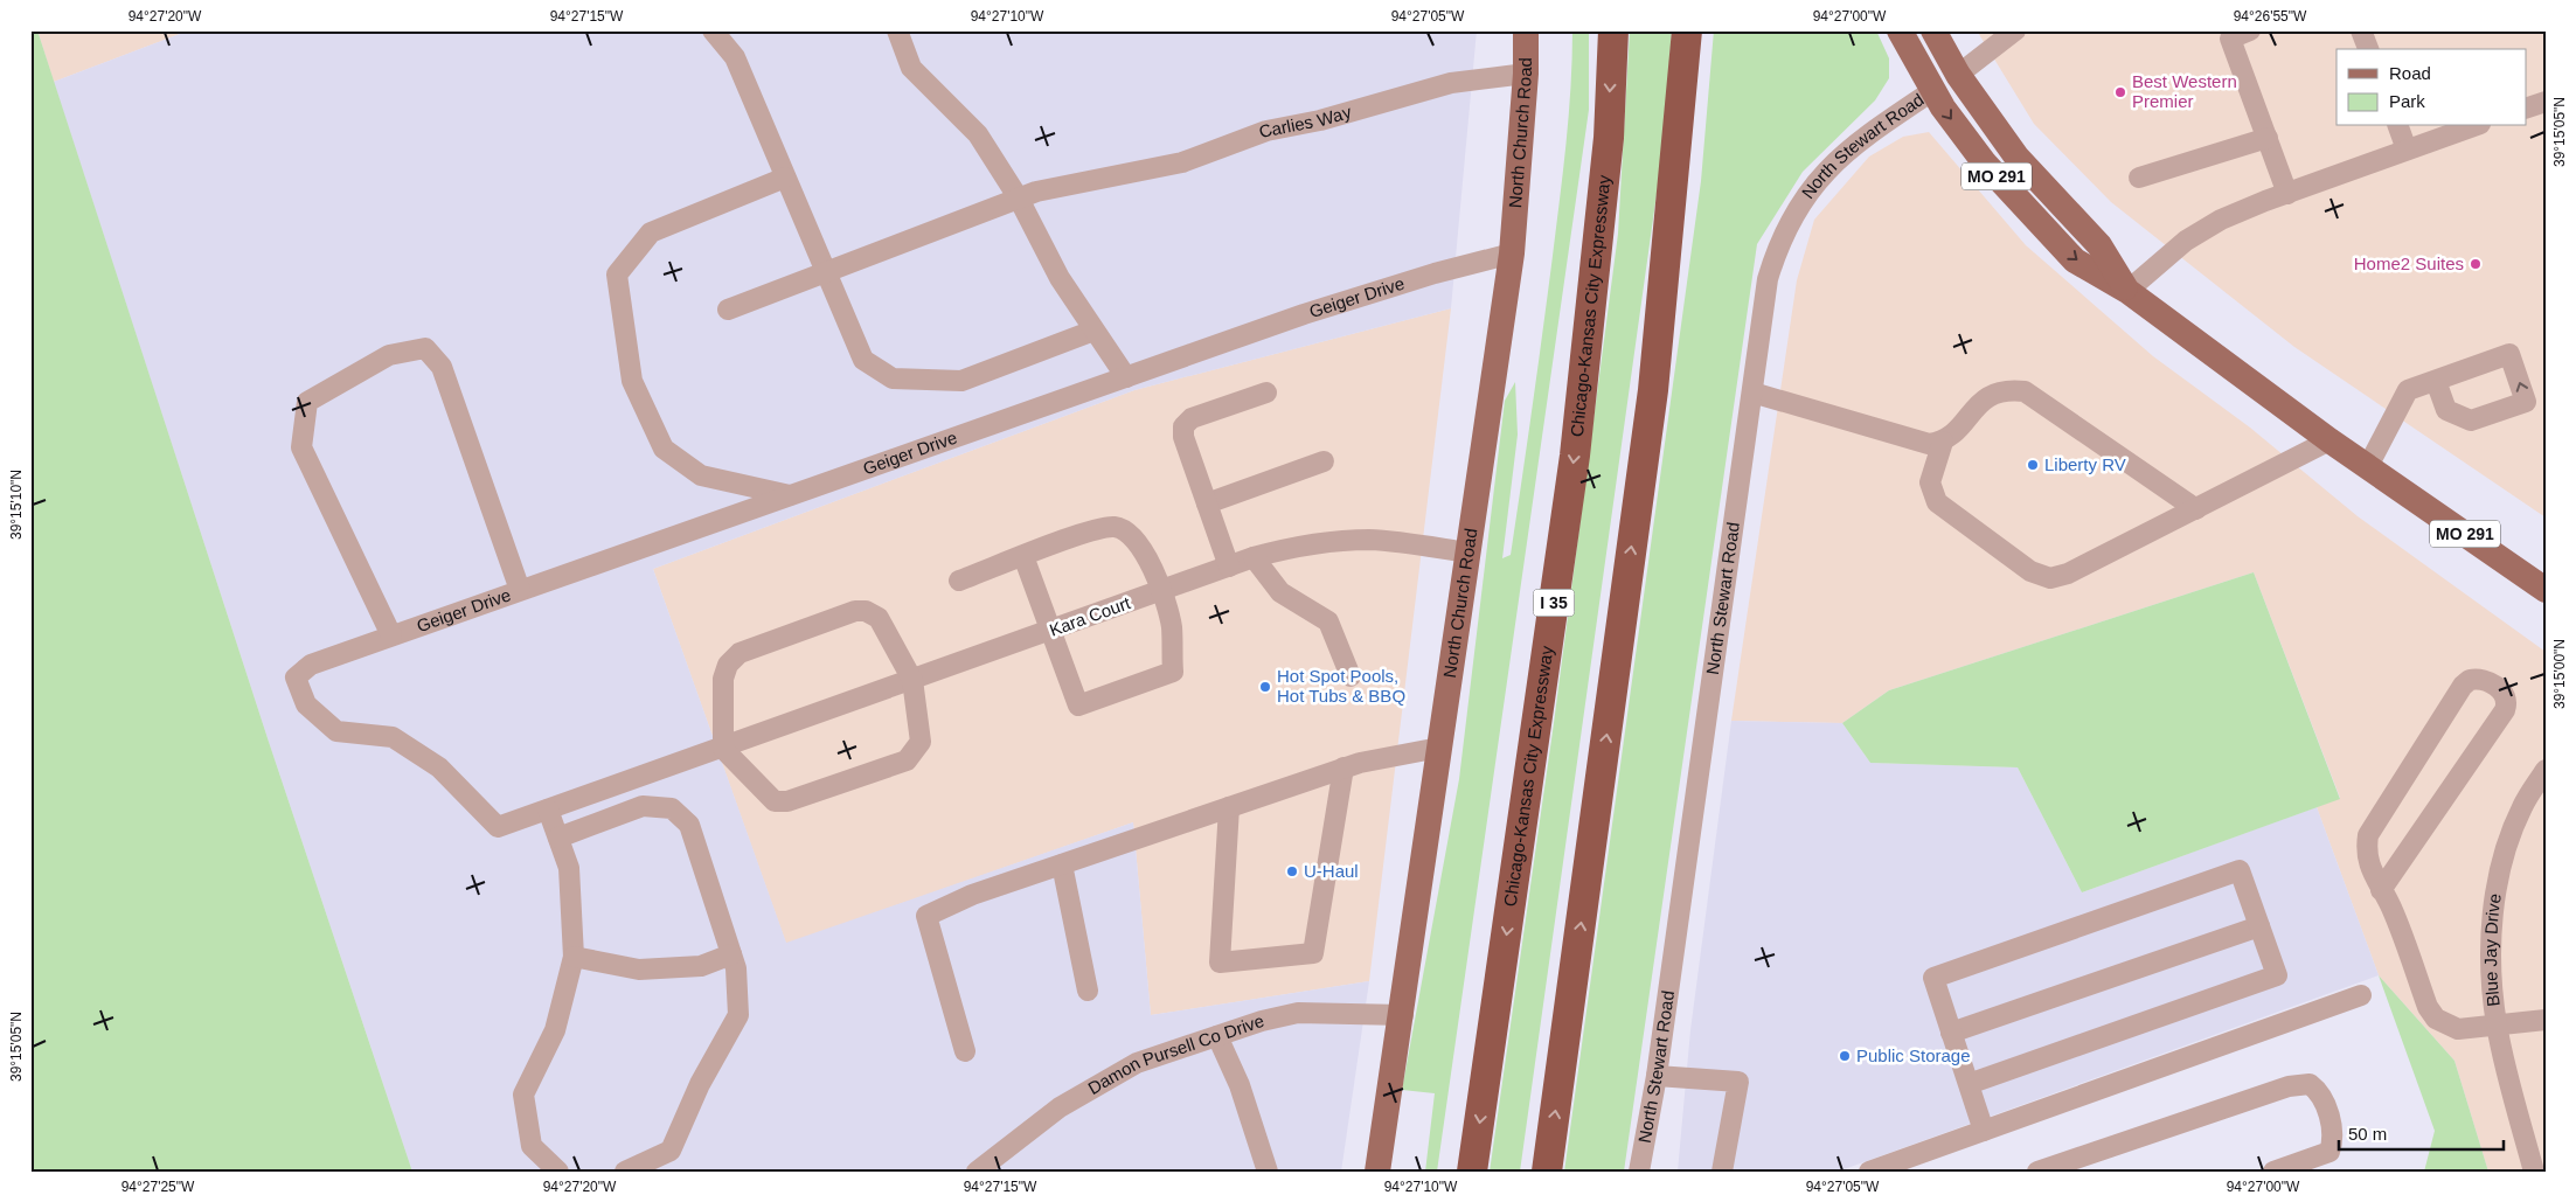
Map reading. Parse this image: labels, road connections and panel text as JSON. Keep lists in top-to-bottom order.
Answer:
{
  "streets": {
    "highway": ["Chicago-Kansas City Expressway", "I 35"],
    "main road": ["North Church Road", "MO 291"],
    "street": [
      "Carlies Way",
      "North Stewart Road",
      "Geiger Drive",
      "Kara Court",
      "Blue Jay Drive",
      "Damon Pursell Co Drive"
    ]
  },
  "crossings": [
    ["Carlies Way", "North Church Road"],
    ["North Church Road", "Geiger Drive"],
    ["North Church Road", "Kara Court"],
    ["North Church Road", "Damon Pursell Co Drive"],
    ["North Stewart Road", "MO 291"],
    ["Geiger Drive", "Kara Court"]
  ],
  "places": [
    "Best Western Premier",
    "Home2 Suites",
    "Liberty RV",
    "Hot Spot Pools, Hot Tubs & BBQ",
    "U-Haul",
    "Public Storage"
  ],
  "legend": ["Road", "Park"],
  "scale_bar": "50 m",
  "coordinates": [
    "94°27'20\"W",
    "94°27'15\"W",
    "94°27'10\"W",
    "94°27'05\"W",
    "94°27'00\"W",
    "94°26'55\"W",
    "39°15'05\"N",
    "39°15'10\"N",
    "39°15'00\"N",
    "94°27'25\"W"
  ]
}
